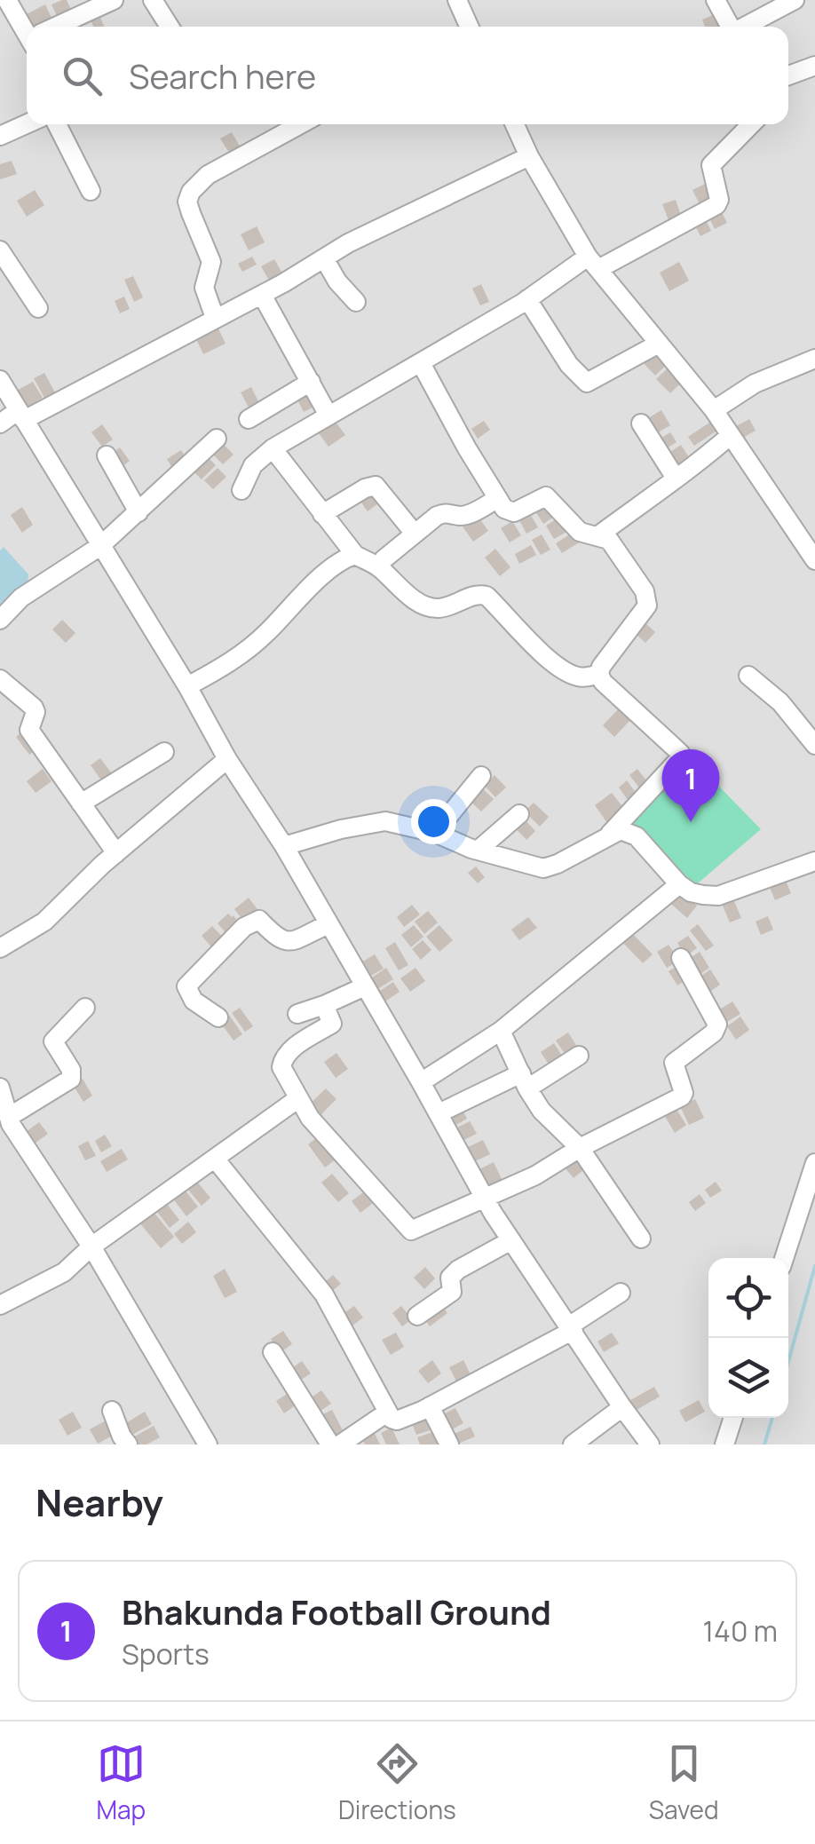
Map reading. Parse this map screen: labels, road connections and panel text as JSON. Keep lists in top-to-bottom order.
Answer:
{
  "page": {
    "search": "Search here",
    "pins": "1",
    "heading": "Nearby",
    "list": [
      {
        "mark": "1",
        "name": "Bhakunda Football Ground",
        "note": "Sports",
        "value": "140 m"
      }
    ],
    "nav": ["Map", "Directions", "Saved"]
  }
}
